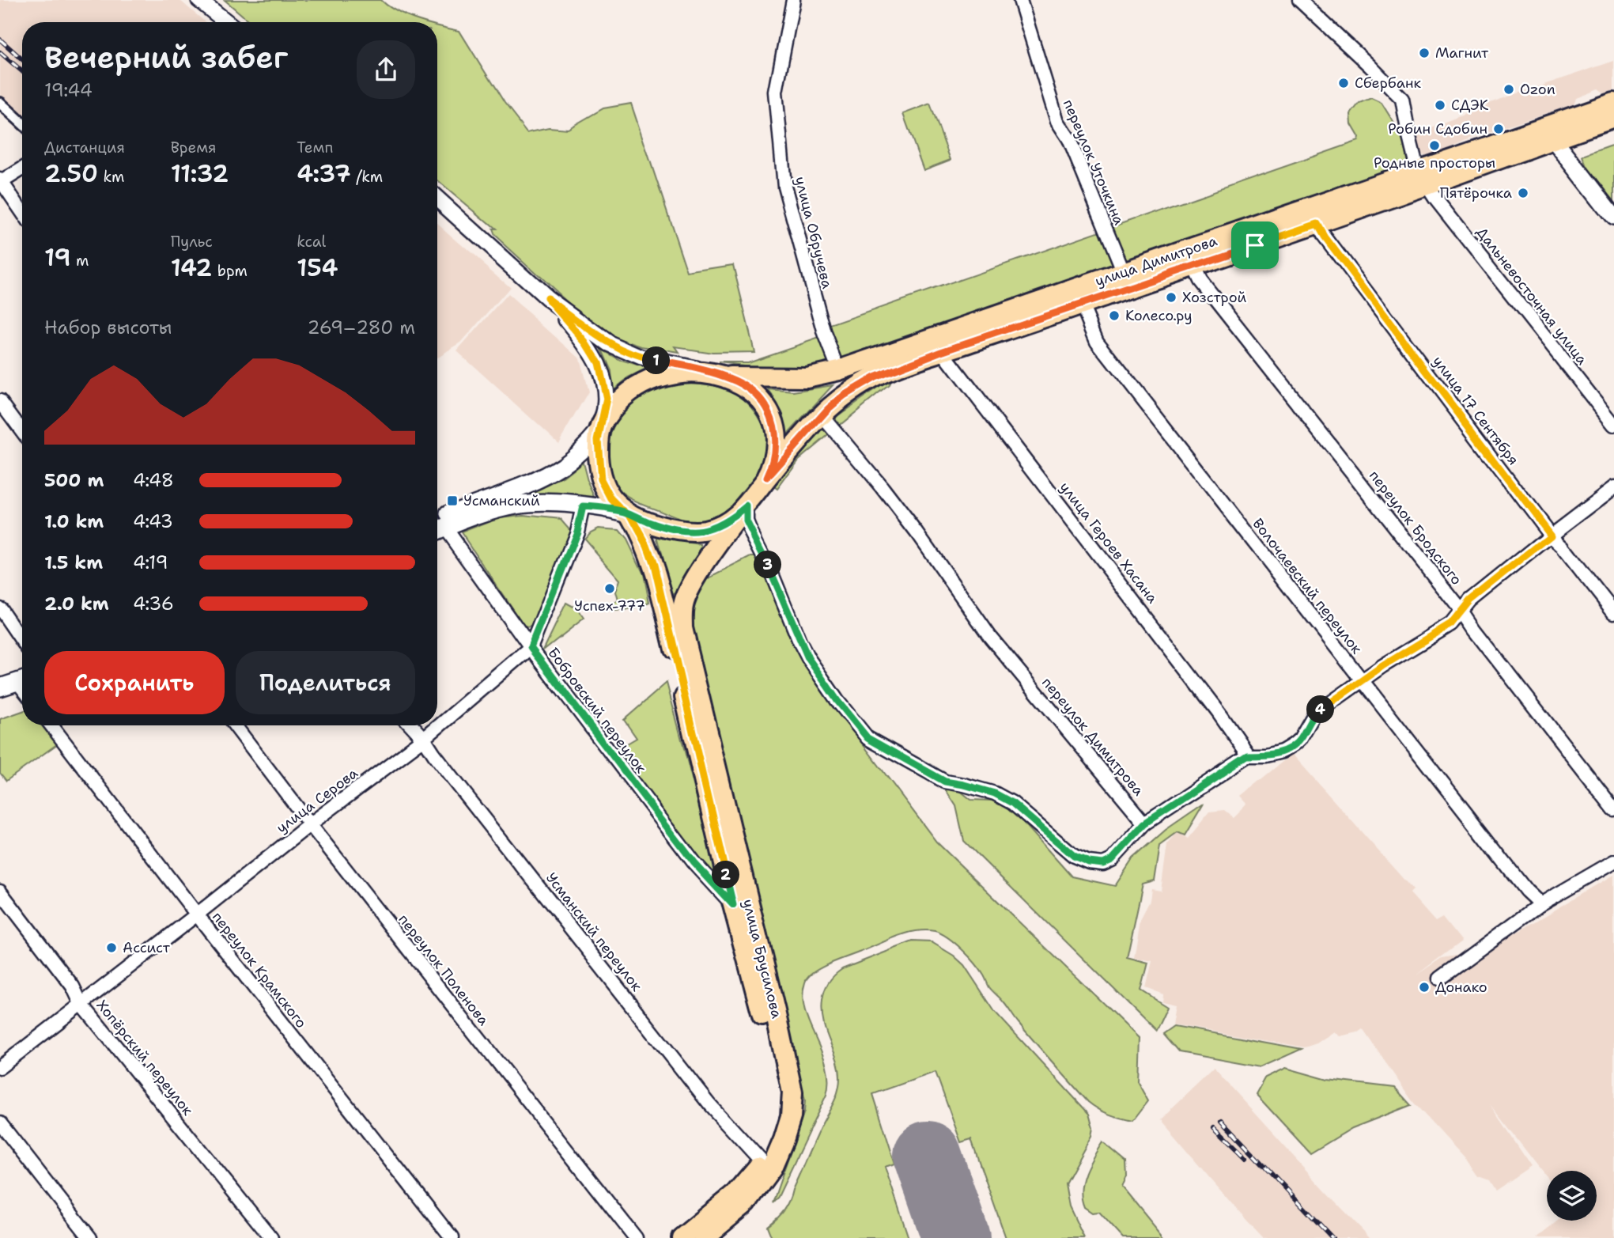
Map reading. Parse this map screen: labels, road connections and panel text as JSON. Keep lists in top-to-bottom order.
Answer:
{
  "streets": {
    "main road": ["улица Димитрова", "улица Брусилова"],
    "street": [
      "переулок Уточкина",
      "улица Обручева",
      "Дальневосточная улица",
      "улица 17 Сентября",
      "переулок Бродского",
      "улица Героев Хасана",
      "Волочаевский переулок",
      "Бобровский переулок",
      "переулок Димитрова",
      "улица Серова",
      "Усманский переулок",
      "переулок Крамского",
      "переулок Поленова",
      "Хопёрский переулок"
    ]
  },
  "crossings": [
    ["переулок Уточкина", "улица Димитрова"],
    ["улица Обручева", "улица Димитрова"],
    ["улица Димитрова", "Дальневосточная улица"],
    ["улица Димитрова", "улица 17 Сентября"],
    ["улица Димитрова", "переулок Бродского"],
    ["улица Димитрова", "улица Героев Хасана"],
    ["улица Димитрова", "Волочаевский переулок"],
    ["улица Димитрова", "переулок Димитрова"],
    ["улица Димитрова", "улица Серова"],
    ["улица Димитрова", "улица Брусилова"],
    ["Бобровский переулок", "улица Серова"],
    ["Бобровский переулок", "улица Брусилова"],
    ["улица Серова", "Усманский переулок"],
    ["улица Серова", "переулок Крамского"],
    ["улица Серова", "переулок Поленова"],
    ["улица Серова", "Хопёрский переулок"],
    ["Усманский переулок", "улица Брусилова"]
  ],
  "places": {
    "other": [
      "Магнит",
      "Сбербанк",
      "Ozon",
      "СДЭК",
      "Робин Сдобин",
      "Родные просторы",
      "Пятёрочка",
      "Хозстрой",
      "Колесо.ру",
      "Успех-777",
      "Ассист",
      "Донако"
    ],
    "transit": ["Усманский"]
  },
  "page": {
    "heading": ["Вечерний забег", "19:44"],
    "stats": [
      ["Дистанция", "2.50 km"],
      ["Время", "11:32"],
      ["Темп", "4:37 /km"],
      ["19 m"],
      ["Пульс", "142 bpm"],
      ["kcal", "154"]
    ],
    "chart": ["Набор высоты", "269–280 m"],
    "pins": [
      "1",
      "3",
      "4",
      "2"
    ],
    "list": [
      {
        "name": "500 m",
        "note": "4:48"
      },
      {
        "name": "1.0 km",
        "note": "4:43"
      },
      {
        "name": "1.5 km",
        "note": "4:19"
      },
      {
        "name": "2.0 km",
        "note": "4:36"
      }
    ],
    "buttons": ["Сохранить", "Поделиться"]
  }
}
